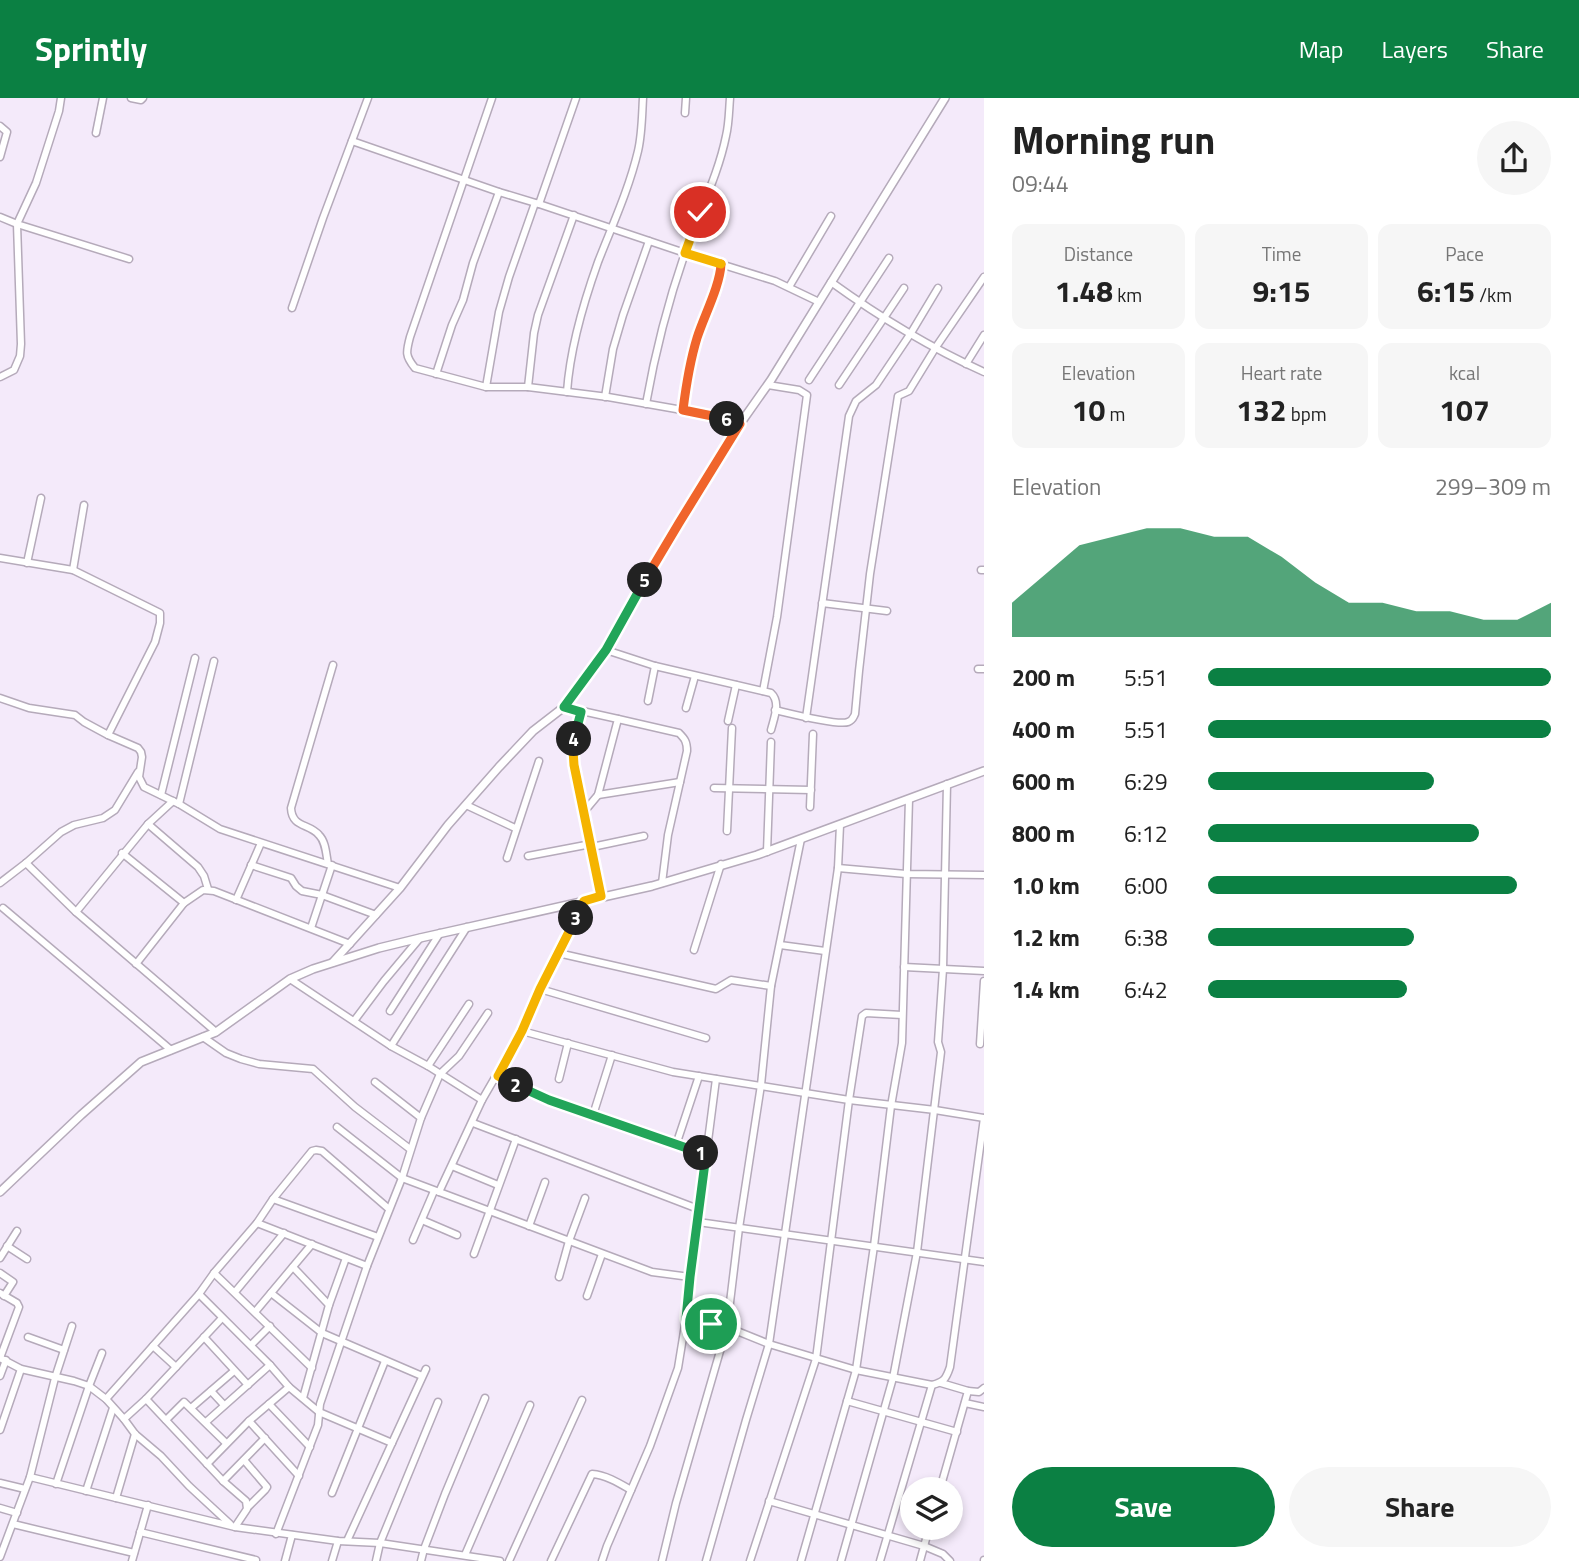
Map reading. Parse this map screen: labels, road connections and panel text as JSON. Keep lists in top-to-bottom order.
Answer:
{
  "page": {
    "header": "Sprintly",
    "nav": ["Map", "Layers", "Share"],
    "heading": ["Morning run", "09:44"],
    "stats": [
      ["Distance", "1.48 km"],
      ["Time", "9:15"],
      ["Pace", "6:15 /km"],
      ["Elevation", "10 m"],
      ["Heart rate", "132 bpm"],
      ["kcal", "107"]
    ],
    "pins": [
      "6",
      "5",
      "4",
      "3",
      "2",
      "1"
    ],
    "chart": ["Elevation", "299–309 m"],
    "list": [
      {
        "name": "200 m",
        "note": "5:51"
      },
      {
        "name": "400 m",
        "note": "5:51"
      },
      {
        "name": "600 m",
        "note": "6:29"
      },
      {
        "name": "800 m",
        "note": "6:12"
      },
      {
        "name": "1.0 km",
        "note": "6:00"
      },
      {
        "name": "1.2 km",
        "note": "6:38"
      },
      {
        "name": "1.4 km",
        "note": "6:42"
      }
    ],
    "buttons": ["Save", "Share"]
  }
}
